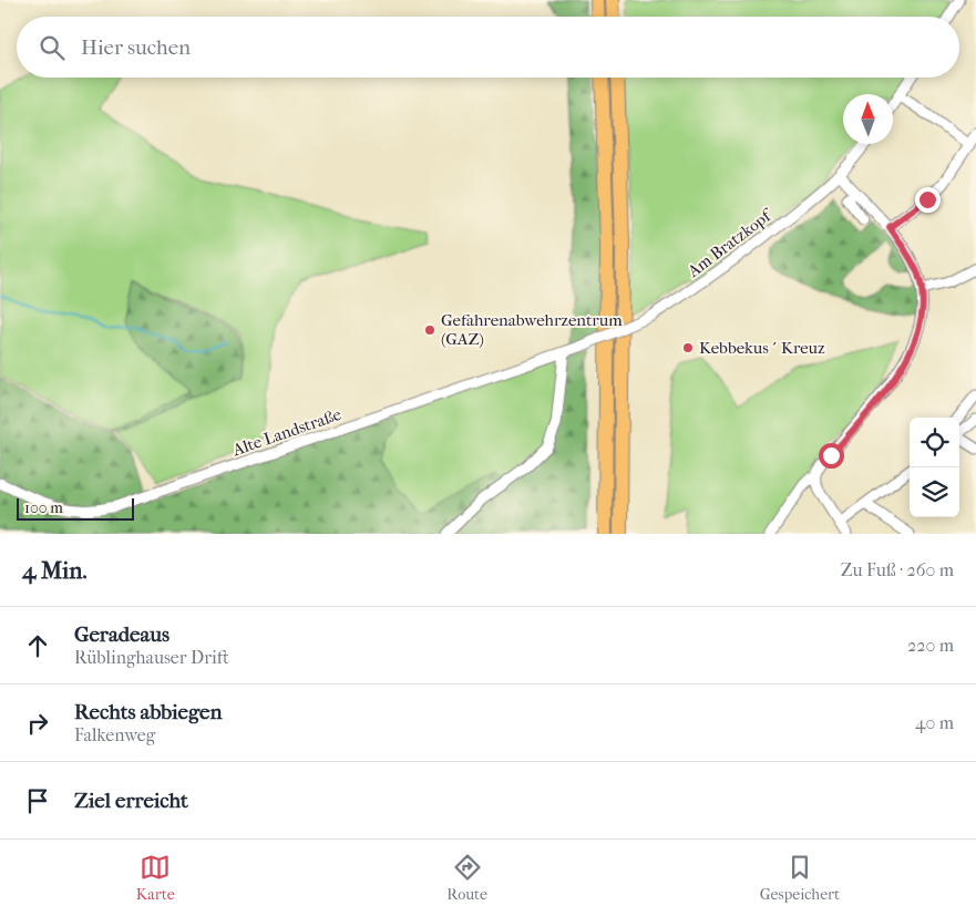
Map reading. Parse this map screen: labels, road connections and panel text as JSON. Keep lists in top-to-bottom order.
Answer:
{
  "streets": {
    "street": ["Am Bratzkopf", "Alte Landstraße"]
  },
  "crossings": [
    ["Am Bratzkopf", "Alte Landstraße"]
  ],
  "places": ["Gefahrenabwehrzentrum (GAZ)", "Kebbekus´ Kreuz"],
  "scale_bar": "100 m",
  "north": "top",
  "page": {
    "search": "Hier suchen",
    "scale": "100 m",
    "heading": ["4 Min.", "Zu Fuß · 260 m"],
    "list": [
      ["Geradeaus", "Rüblinghauser Drift", "220 m"],
      ["Rechts abbiegen", "Falkenweg", "40 m"],
      "Ziel erreicht"
    ],
    "nav": ["Karte", "Route", "Gespeichert"]
  }
}
